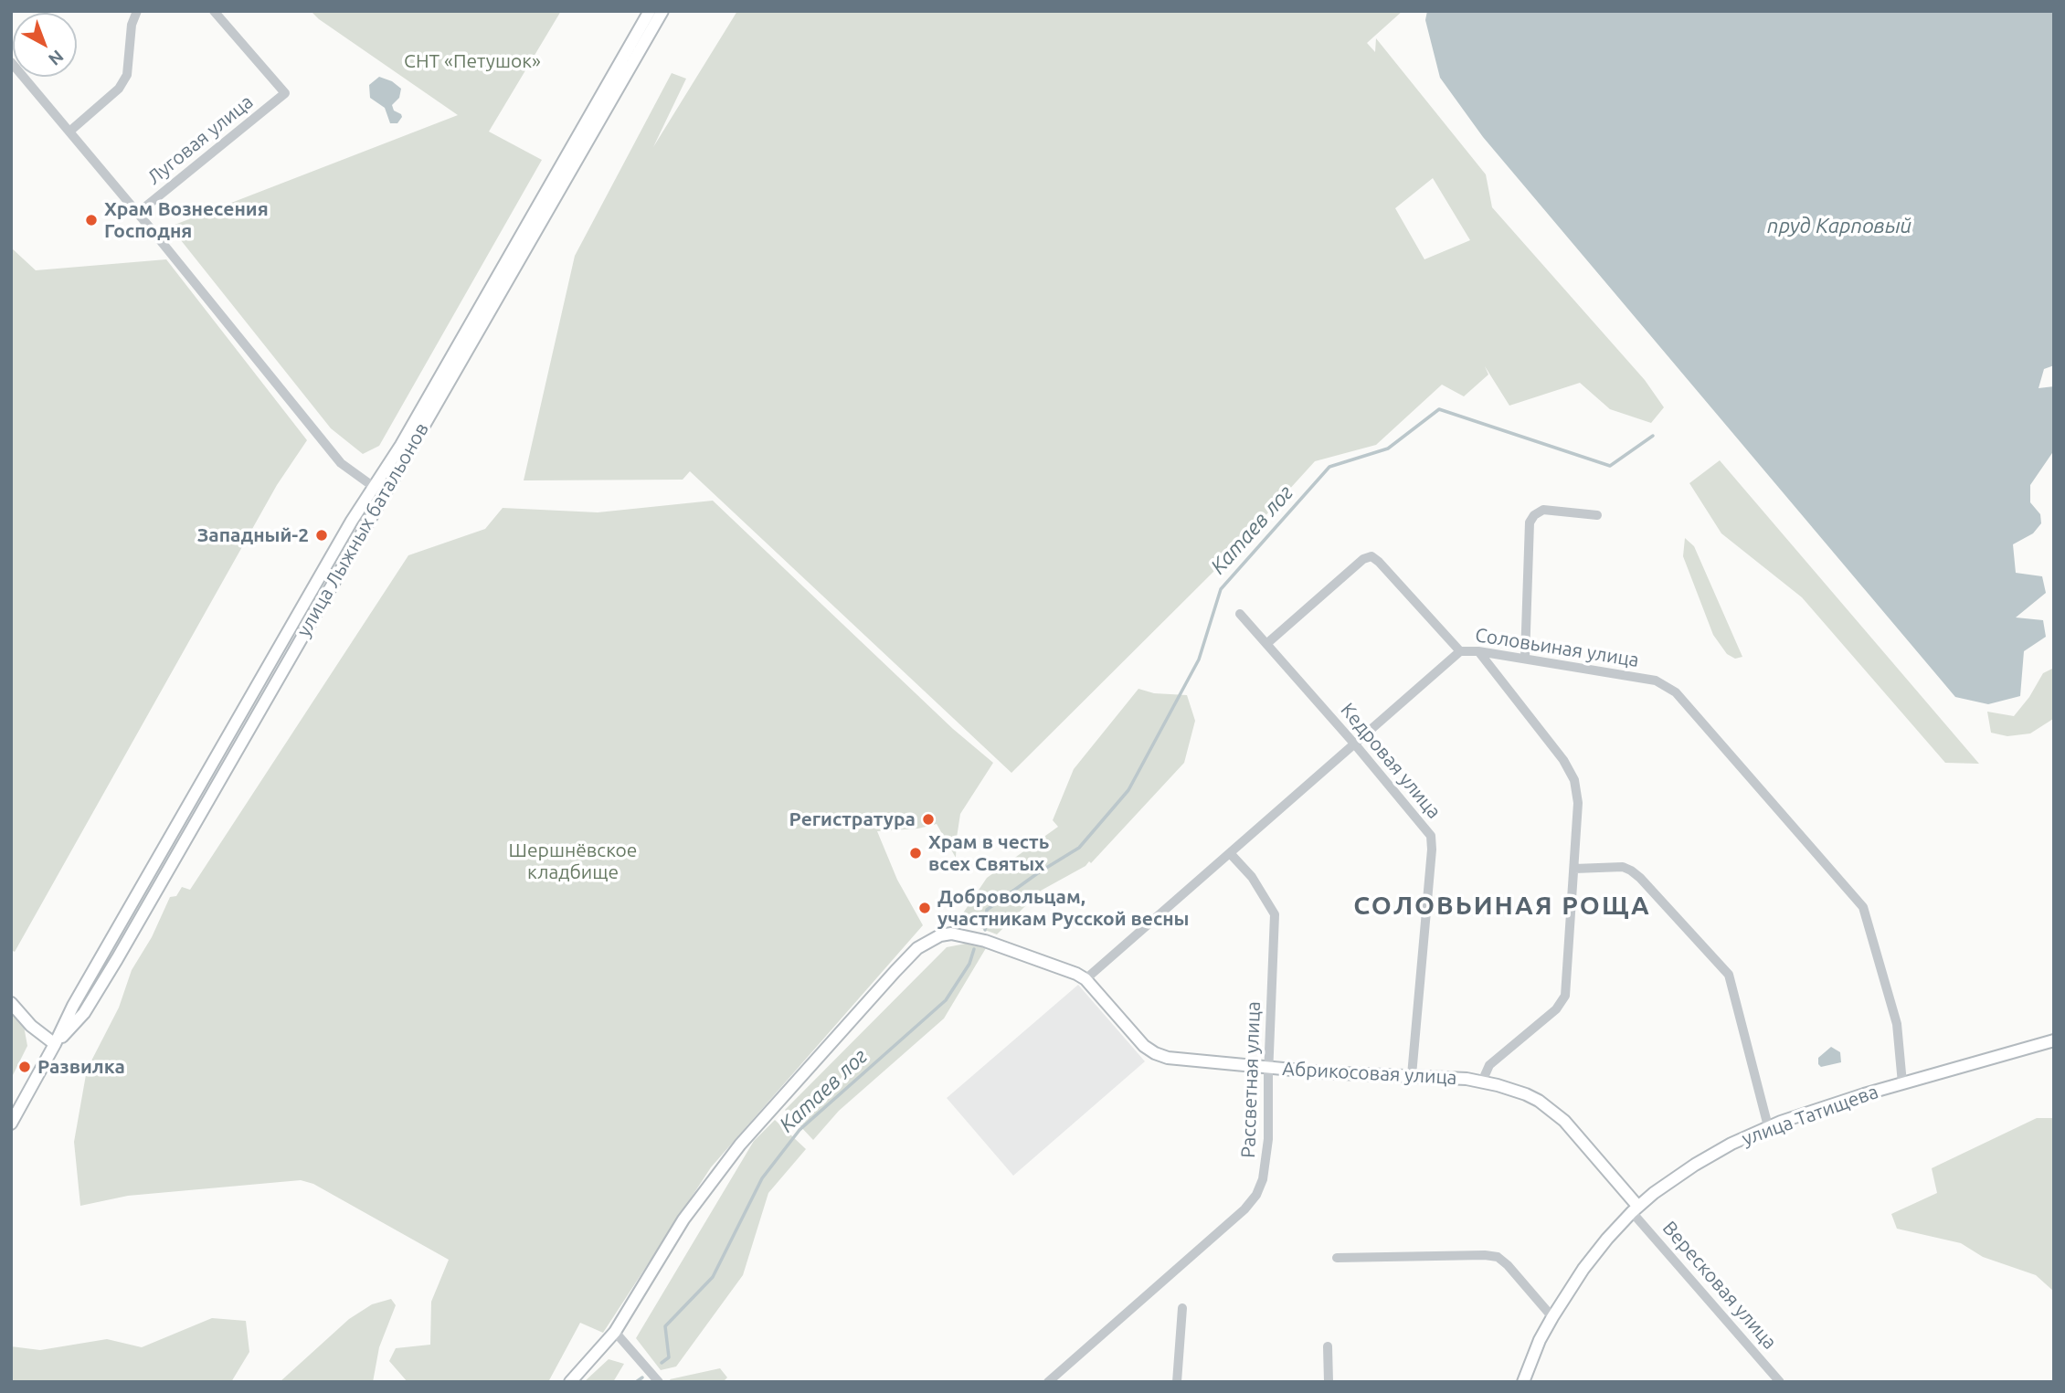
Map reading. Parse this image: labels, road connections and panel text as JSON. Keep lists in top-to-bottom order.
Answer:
{
  "streets": {
    "street": [
      "Луговая улица",
      "улица Лыжных батальонов",
      "Соловьиная улица",
      "Кедровая улица",
      "Абрикосовая улица",
      "Рассветная улица",
      "улица Татищева",
      "Вересковая улица"
    ]
  },
  "crossings": [
    ["Соловьиная улица", "Кедровая улица"],
    ["Соловьиная улица", "Абрикосовая улица"],
    ["Соловьиная улица", "Рассветная улица"],
    ["Соловьиная улица", "улица Татищева"],
    ["Кедровая улица", "Абрикосовая улица"],
    ["Абрикосовая улица", "Рассветная улица"],
    ["Абрикосовая улица", "улица Татищева"],
    ["Абрикосовая улица", "Вересковая улица"],
    ["улица Татищева", "Вересковая улица"]
  ],
  "districts": ["СОЛОВЬИНАЯ РОЩА"],
  "water": ["пруд Карповый", "Катаев лог"],
  "parks": ["СНТ «Петушок»", "Шершнёвское кладбище"],
  "places": [
    "Храм Вознесения Господня",
    "Западный-2",
    "Регистратура",
    "Храм в честь всех Святых",
    "Добровольцам, участникам Русской весны",
    "Развилка"
  ],
  "north": "bottom right"
}
